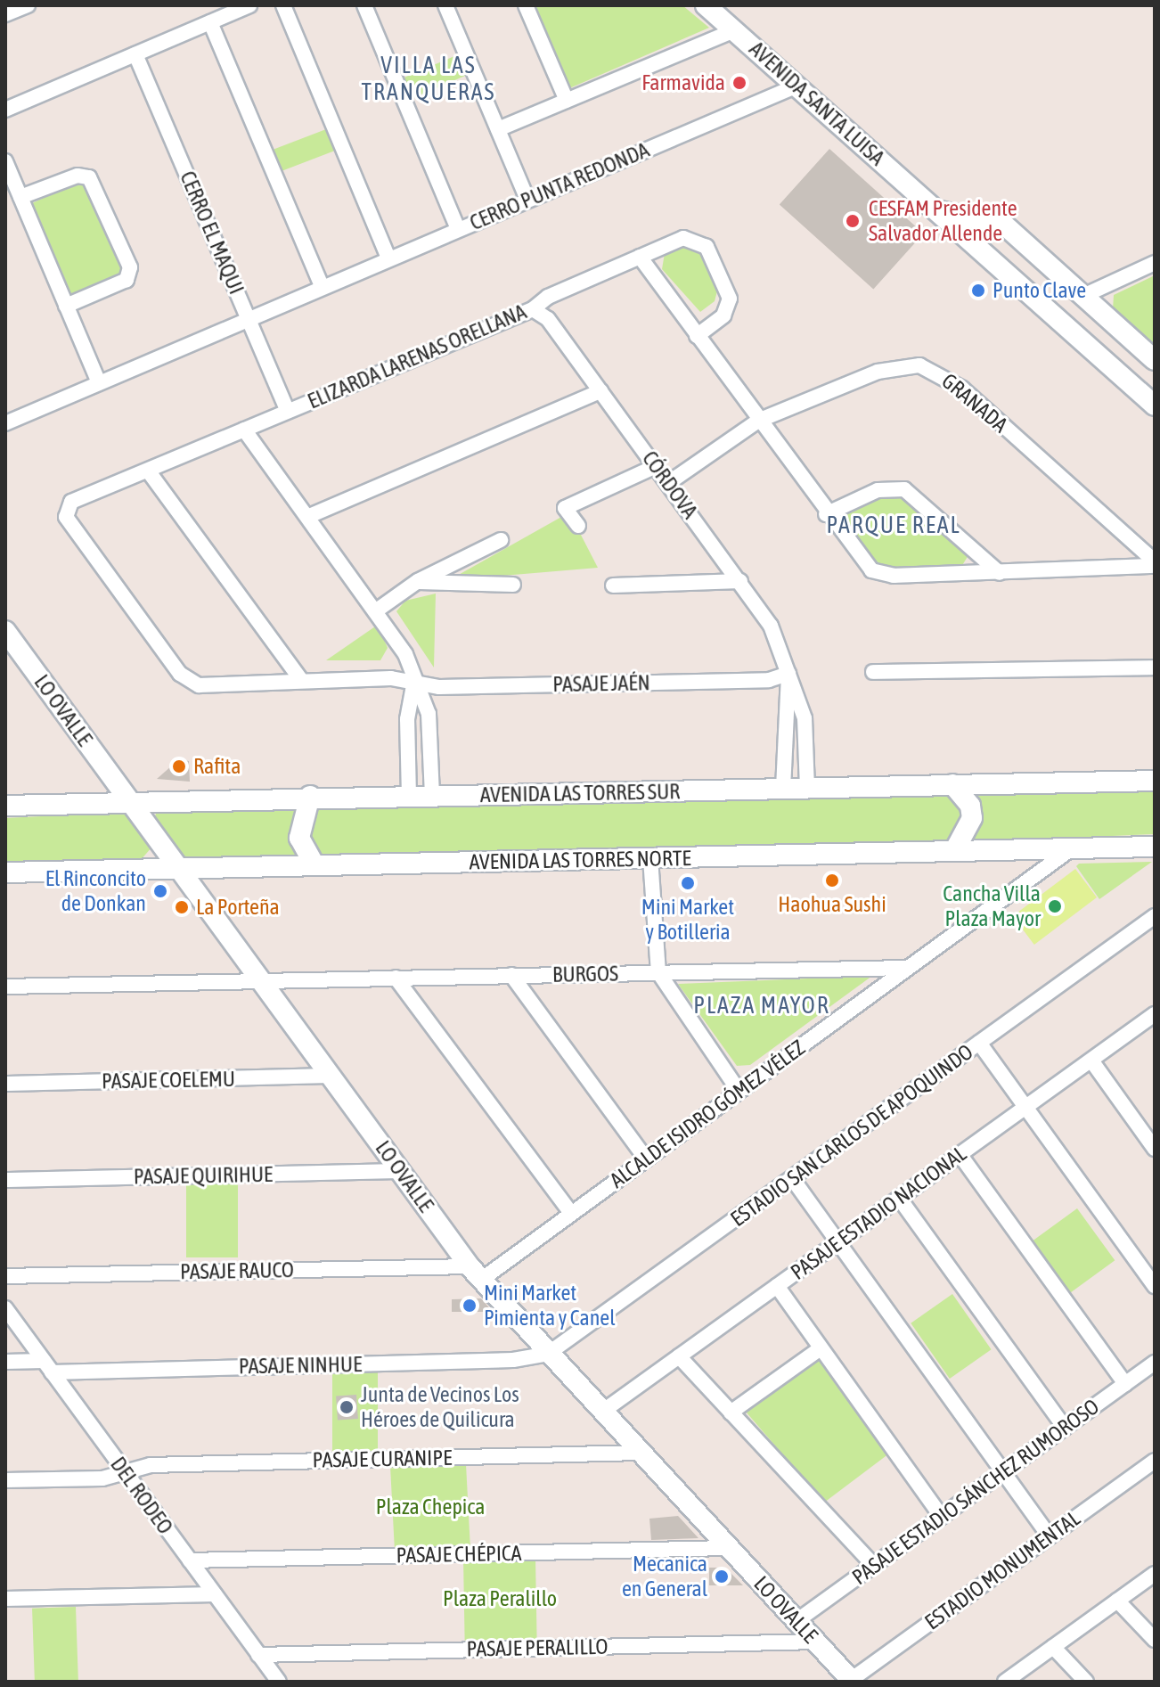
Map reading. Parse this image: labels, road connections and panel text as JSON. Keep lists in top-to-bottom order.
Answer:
{
  "streets": {
    "street": [
      "AVENIDA SANTA LUISA",
      "CERRO PUNTA REDONDA",
      "CERRO EL MAQUI",
      "ELIZARDA LARENAS ORELLANA",
      "GRANADA",
      "CÓRDOVA",
      "PASAJE JAÉN",
      "LO OVALLE",
      "AVENIDA LAS TORRES SUR",
      "AVENIDA LAS TORRES NORTE",
      "BURGOS",
      "PASAJE COELEMU",
      "ALCALDE ISIDRO GÓMEZ VÉLEZ",
      "ESTADIO SAN CARLOS DE APOQUINDO",
      "PASAJE QUIRIHUE",
      "PASAJE ESTADIO NACIONAL",
      "PASAJE RAUCO",
      "PASAJE NINHUE",
      "PASAJE CURANIPE",
      "PASAJE ESTADIO SÁNCHEZ RUMOROSO",
      "DEL RODEO",
      "PASAJE CHÉPICA",
      "ESTADIO MONUMENTAL",
      "PASAJE PERALILLO"
    ]
  },
  "crossings": [
    ["AVENIDA SANTA LUISA", "CERRO PUNTA REDONDA"],
    ["CERRO PUNTA REDONDA", "CERRO EL MAQUI"],
    ["CERRO EL MAQUI", "ELIZARDA LARENAS ORELLANA"],
    ["ELIZARDA LARENAS ORELLANA", "GRANADA"],
    ["ELIZARDA LARENAS ORELLANA", "CÓRDOVA"],
    ["ELIZARDA LARENAS ORELLANA", "PASAJE JAÉN"],
    ["CÓRDOVA", "PASAJE JAÉN"],
    ["CÓRDOVA", "AVENIDA LAS TORRES SUR"],
    ["LO OVALLE", "AVENIDA LAS TORRES SUR"],
    ["LO OVALLE", "AVENIDA LAS TORRES NORTE"],
    ["LO OVALLE", "BURGOS"],
    ["LO OVALLE", "PASAJE COELEMU"],
    ["LO OVALLE", "ALCALDE ISIDRO GÓMEZ VÉLEZ"],
    ["LO OVALLE", "ESTADIO SAN CARLOS DE APOQUINDO"],
    ["LO OVALLE", "PASAJE QUIRIHUE"],
    ["LO OVALLE", "PASAJE ESTADIO NACIONAL"],
    ["LO OVALLE", "PASAJE RAUCO"],
    ["LO OVALLE", "PASAJE NINHUE"],
    ["LO OVALLE", "PASAJE CURANIPE"],
    ["LO OVALLE", "PASAJE ESTADIO SÁNCHEZ RUMOROSO"],
    ["LO OVALLE", "PASAJE CHÉPICA"],
    ["LO OVALLE", "ESTADIO MONUMENTAL"],
    ["LO OVALLE", "PASAJE PERALILLO"],
    ["AVENIDA LAS TORRES NORTE", "ALCALDE ISIDRO GÓMEZ VÉLEZ"],
    ["BURGOS", "ALCALDE ISIDRO GÓMEZ VÉLEZ"],
    ["ALCALDE ISIDRO GÓMEZ VÉLEZ", "PASAJE RAUCO"],
    ["ESTADIO SAN CARLOS DE APOQUINDO", "PASAJE NINHUE"],
    ["PASAJE NINHUE", "DEL RODEO"],
    ["PASAJE CURANIPE", "DEL RODEO"],
    ["DEL RODEO", "PASAJE CHÉPICA"],
    ["DEL RODEO", "PASAJE PERALILLO"]
  ],
  "districts": ["VILLA LAS TRANQUERAS", "PARQUE REAL", "PLAZA MAYOR"],
  "parks": ["Plaza Chepica", "Plaza Peralillo"],
  "places": [
    "Farmavida",
    "CESFAM Presidente Salvador Allende",
    "Punto Clave",
    "Rafita",
    "Haohua Sushi",
    "Mini Market y Botilleria",
    "El Rinconcito de Donkan",
    "Cancha Villa Plaza Mayor",
    "La Porteña",
    "Mini Market Pimienta y Canel",
    "Junta de Vecinos Los Héroes de Quilicura",
    "Mecanica en General"
  ]
}
